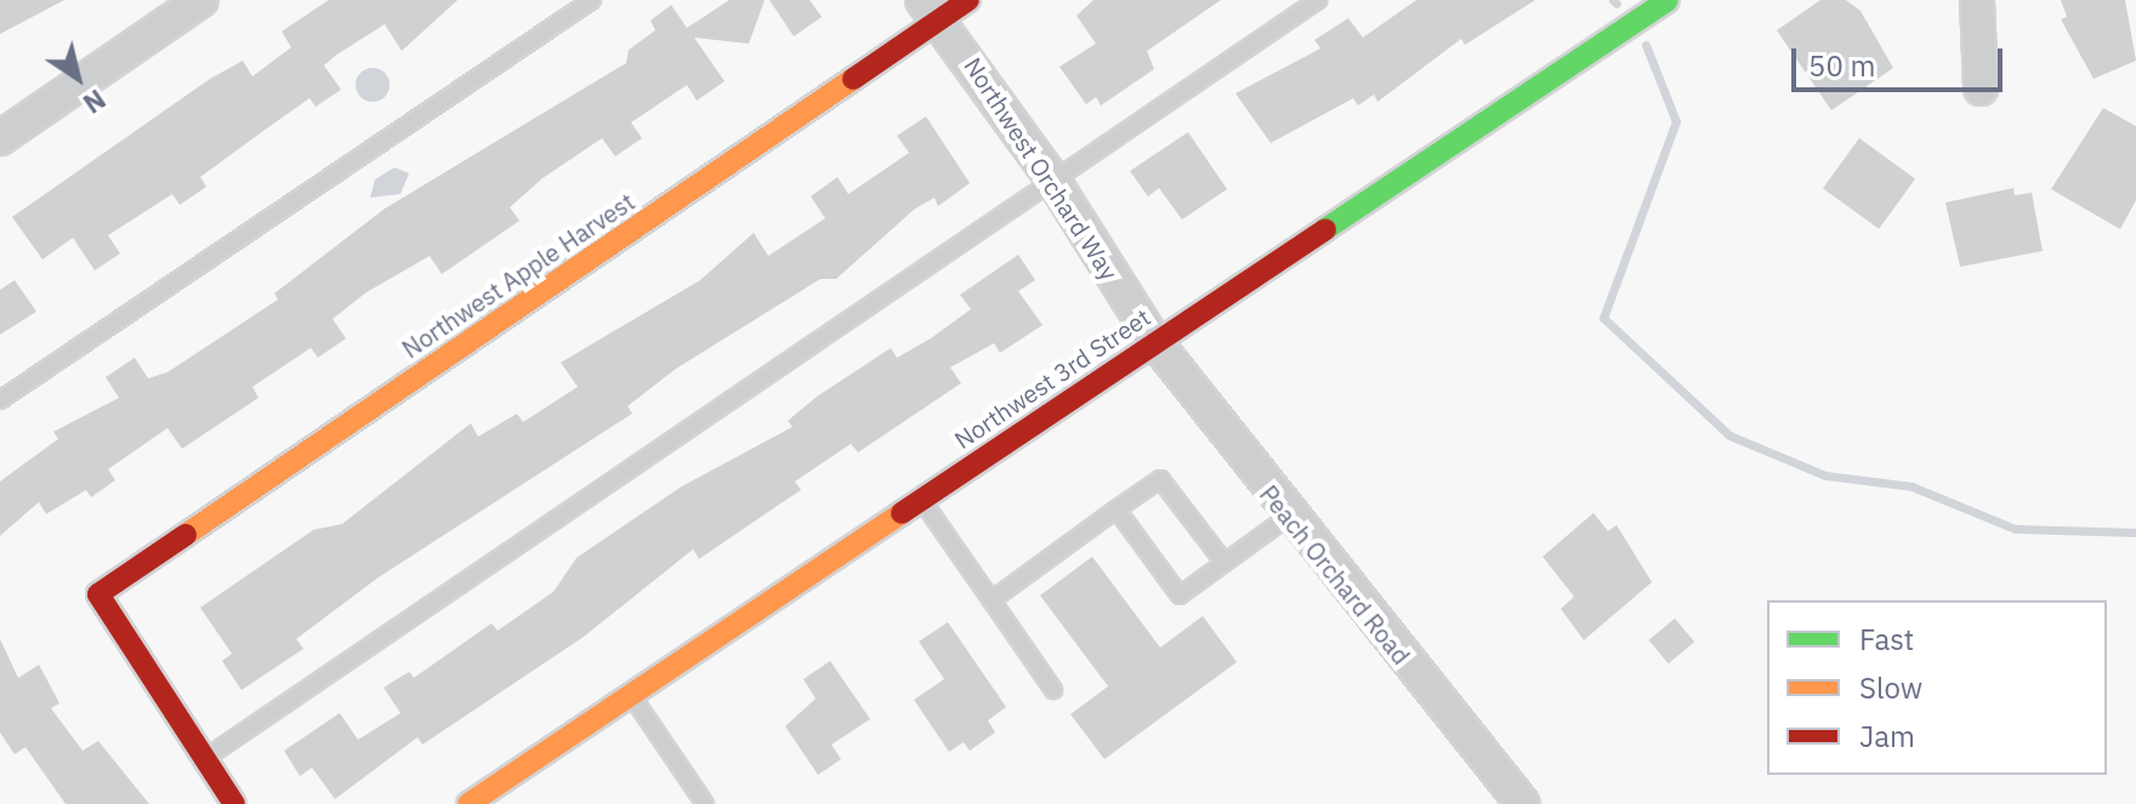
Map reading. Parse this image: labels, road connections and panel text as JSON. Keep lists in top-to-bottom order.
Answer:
{
  "streets": {
    "street": [
      "Northwest Orchard Way",
      "Northwest Apple Harvest",
      "Northwest 3rd Street",
      "Peach Orchard Road"
    ]
  },
  "crossings": [
    ["Northwest Orchard Way", "Northwest Apple Harvest"],
    ["Northwest Orchard Way", "Northwest 3rd Street"],
    ["Northwest Orchard Way", "Peach Orchard Road"],
    ["Northwest 3rd Street", "Peach Orchard Road"]
  ],
  "legend": ["Fast", "Slow", "Jam"],
  "scale_bar": "50 m",
  "north": "bottom right"
}
